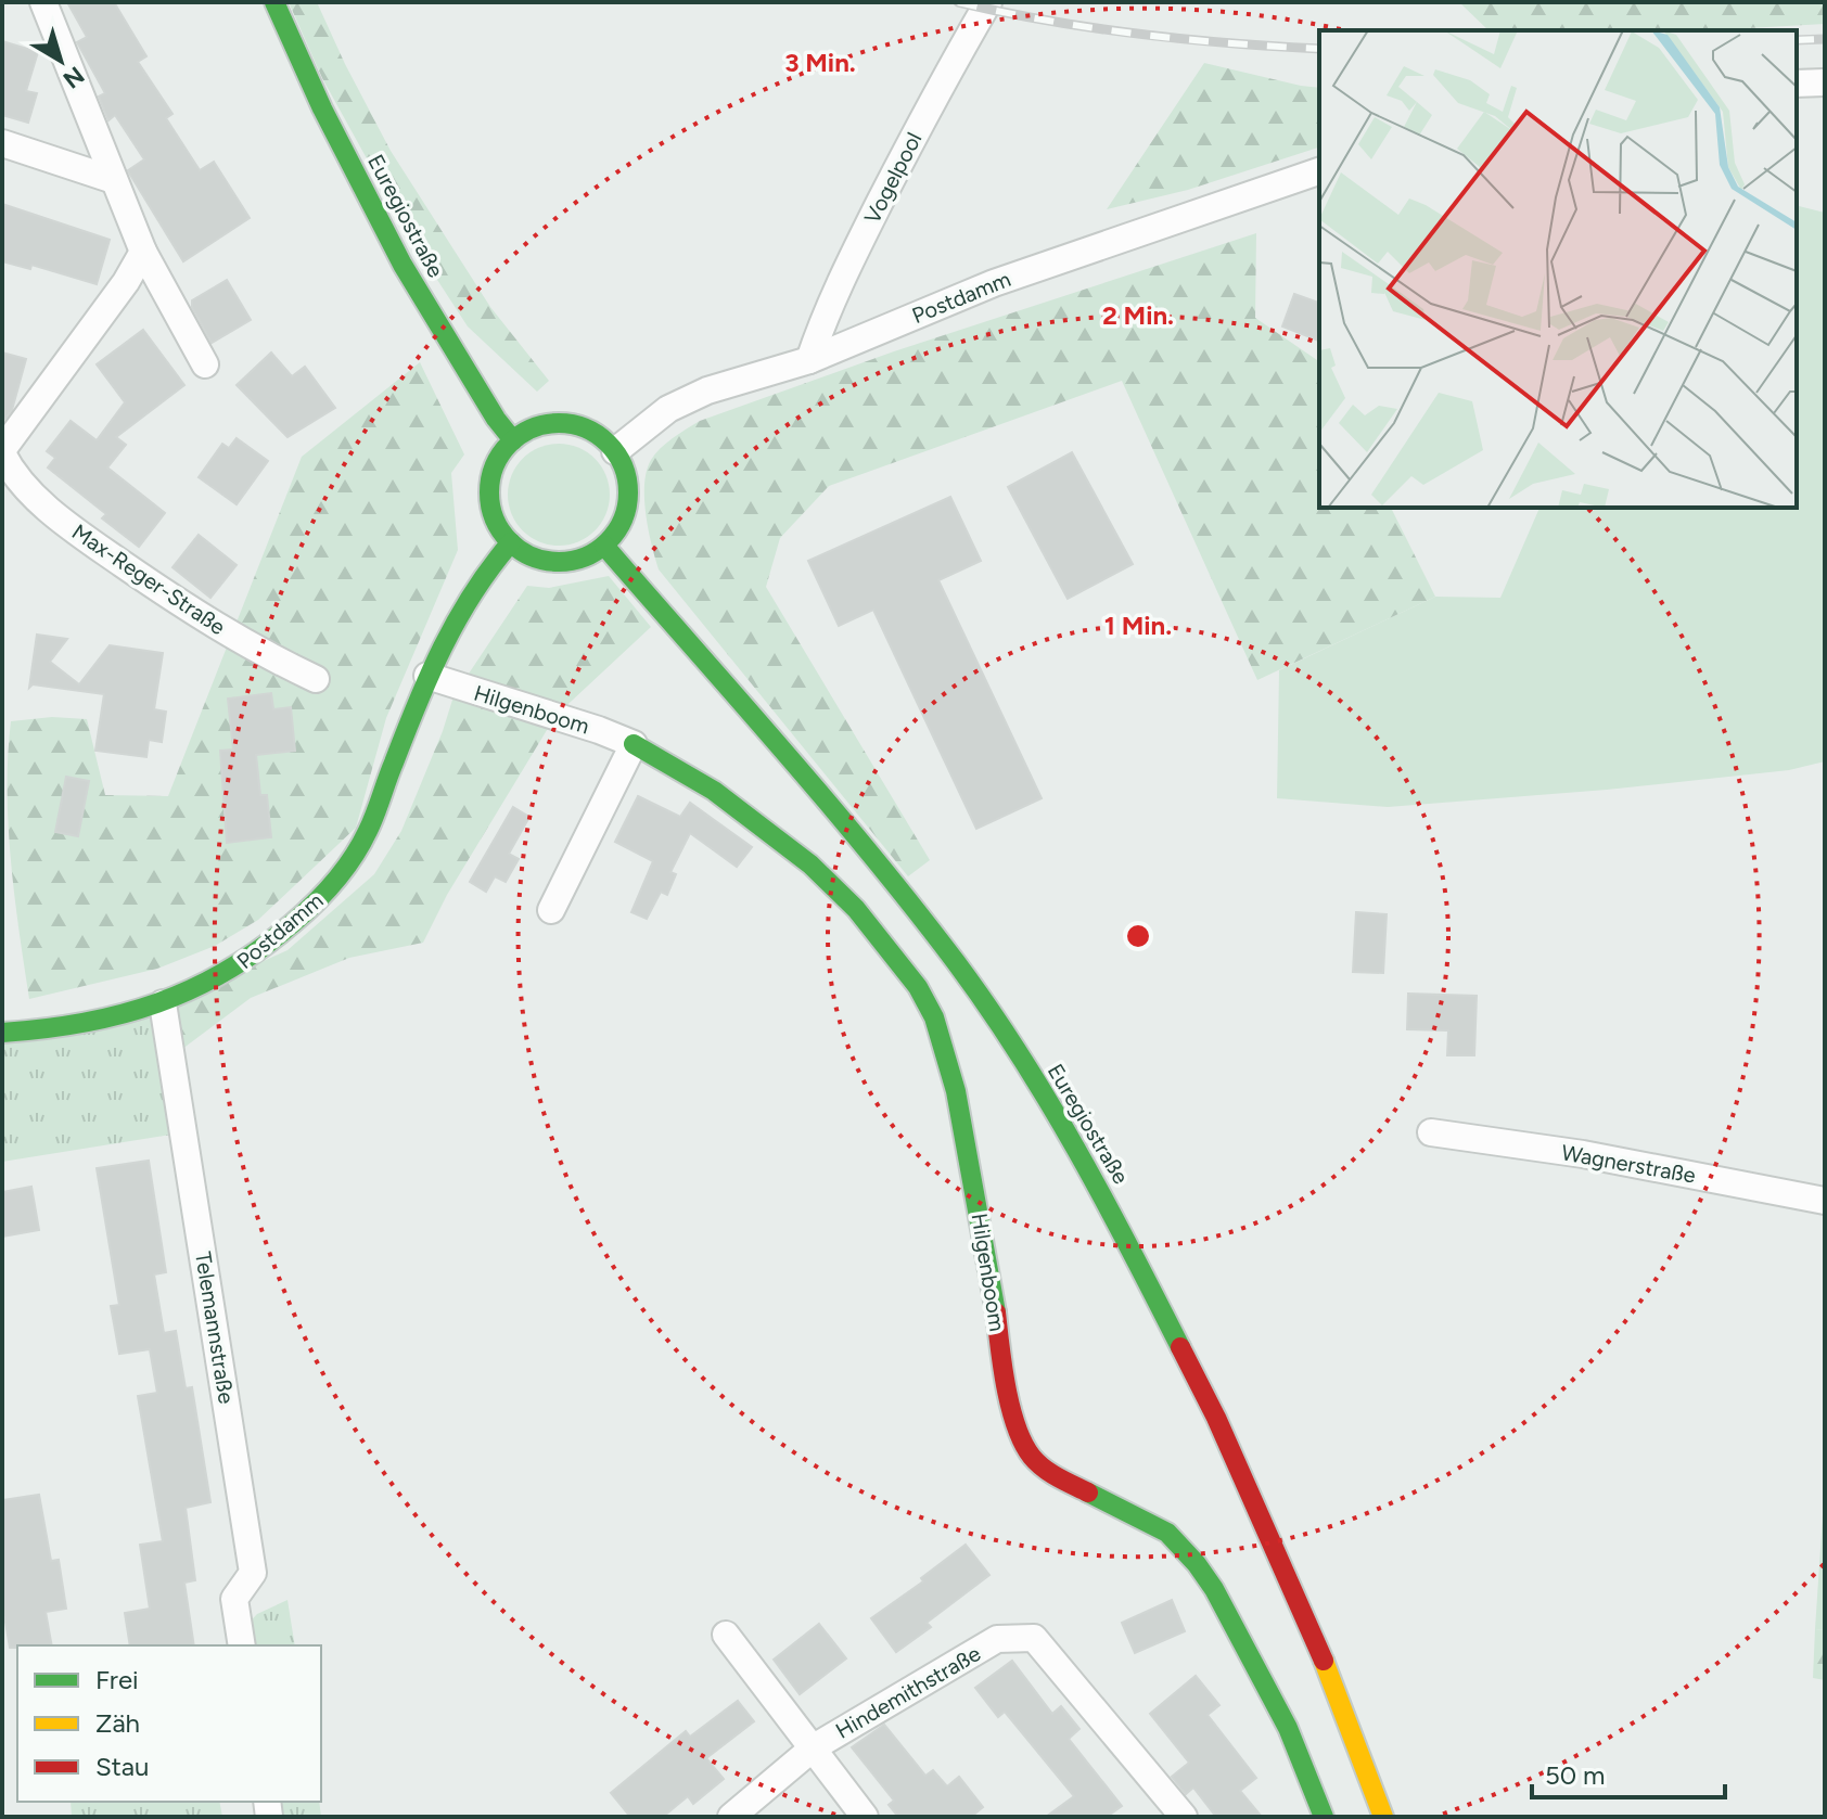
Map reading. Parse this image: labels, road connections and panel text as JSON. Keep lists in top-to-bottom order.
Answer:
{
  "streets": {
    "main road": ["Euregiostraße", "Postdamm", "Hilgenboom"],
    "street": [
      "Vogelpool",
      "Max-Reger-Straße",
      "Wagnerstraße",
      "Telemannstraße",
      "Hindemithstraße"
    ]
  },
  "crossings": [
    ["Vogelpool", "Postdamm"],
    ["Euregiostraße", "Postdamm"],
    ["Postdamm", "Hilgenboom"],
    ["Postdamm", "Telemannstraße"]
  ],
  "legend": ["Frei", "Zäh", "Stau"],
  "scale_bar": "50 m",
  "north": "bottom right",
  "rings": ["3 Min.", "2 Min.", "1 Min."]
}
